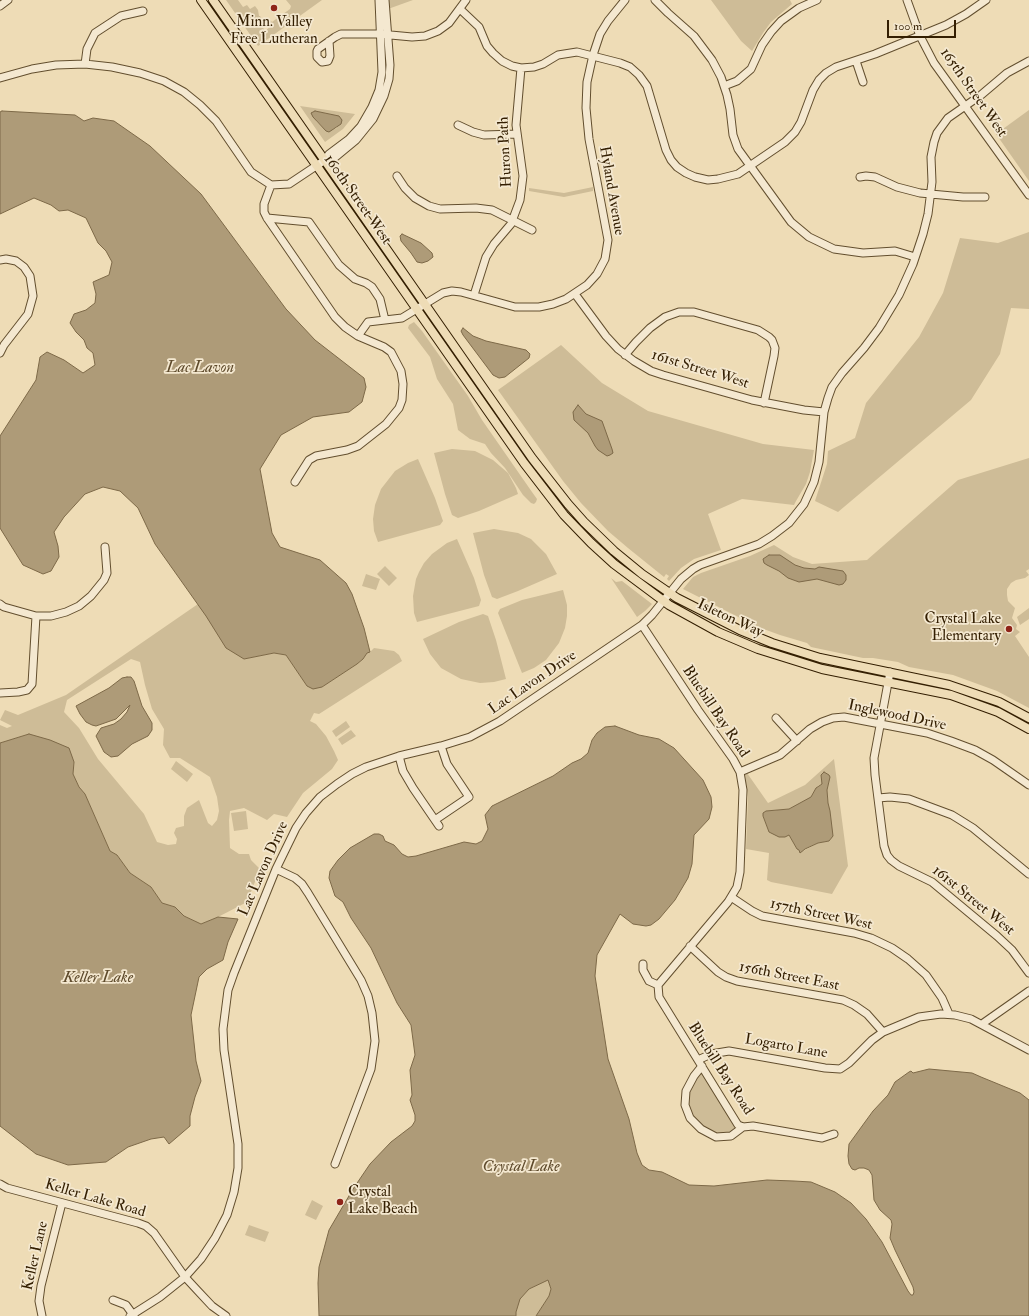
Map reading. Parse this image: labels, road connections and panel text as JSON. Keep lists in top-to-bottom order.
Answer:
{
  "streets": {
    "main road": ["160th Street West", "Isleton Way"],
    "street": [
      "165th Street West",
      "Huron Path",
      "Hyland Avenue",
      "161st Street West",
      "Lac Lavon Drive",
      "Bluebill Bay Road",
      "Inglewood Drive",
      "157th Street West",
      "156th Street East",
      "Logarto Lane",
      "Keller Lake Road",
      "Keller Lane"
    ]
  },
  "crossings": [
    ["165th Street West", "Lac Lavon Drive"],
    ["Huron Path", "Hyland Avenue"],
    ["Hyland Avenue", "160th Street West"],
    ["Hyland Avenue", "161st Street West"],
    ["160th Street West", "Isleton Way"],
    ["161st Street West", "Isleton Way"],
    ["161st Street West", "Lac Lavon Drive"],
    ["161st Street West", "Inglewood Drive"],
    ["Isleton Way", "Lac Lavon Drive"],
    ["Lac Lavon Drive", "Bluebill Bay Road"],
    ["Lac Lavon Drive", "Keller Lake Road"],
    ["Bluebill Bay Road", "Inglewood Drive"],
    ["Bluebill Bay Road", "157th Street West"],
    ["Bluebill Bay Road", "156th Street East"],
    ["Bluebill Bay Road", "Logarto Lane"],
    ["157th Street West", "Logarto Lane"],
    ["156th Street East", "Logarto Lane"],
    ["Keller Lake Road", "Keller Lane"]
  ],
  "water": ["Lac Lavon", "Keller Lake", "Crystal Lake"],
  "places": ["Minn. Valley Free Lutheran", "Crystal Lake Elementary", "Crystal Lake Beach"],
  "scale_bar": "100 m"
}
